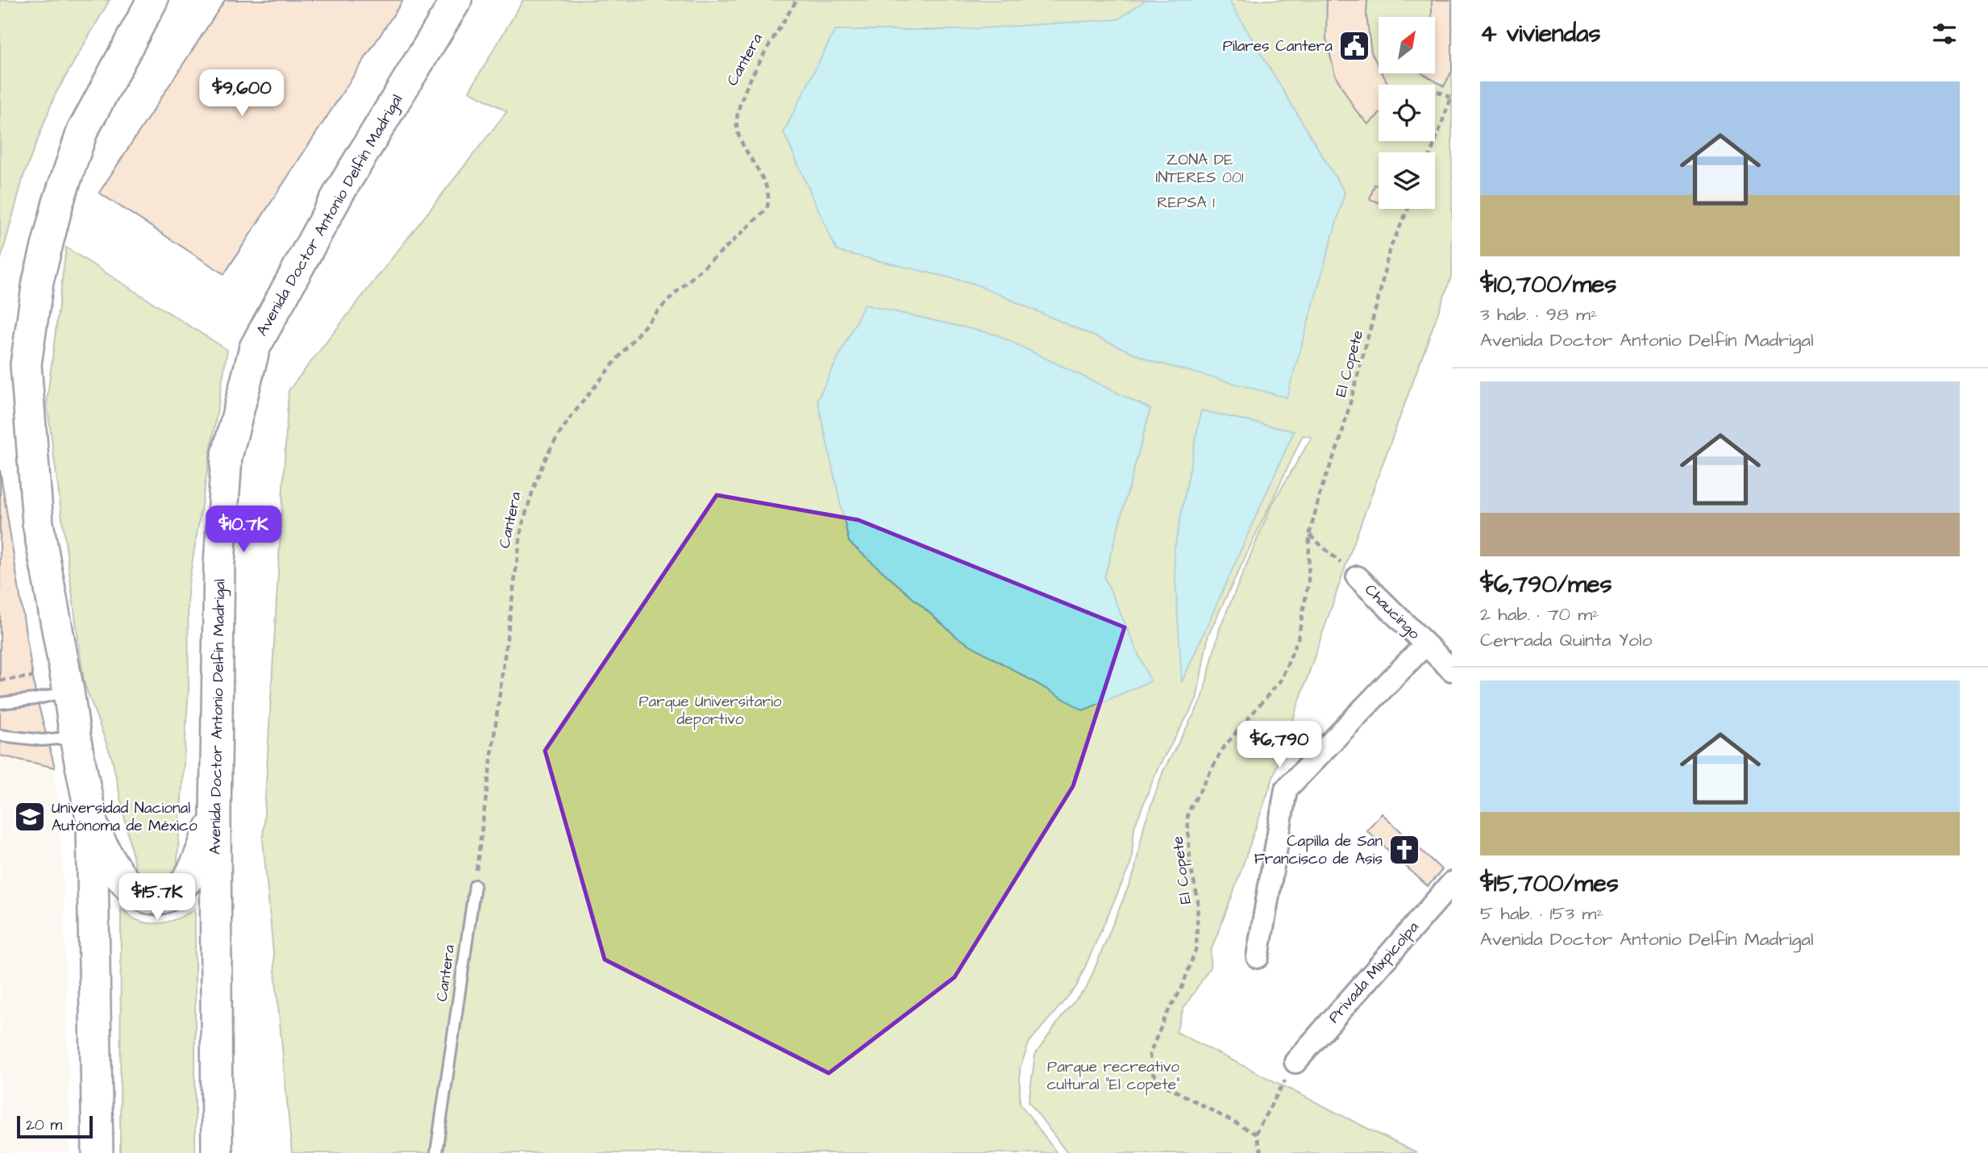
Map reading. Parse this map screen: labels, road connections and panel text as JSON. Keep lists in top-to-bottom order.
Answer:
{
  "streets": {
    "main road": ["Avenida Doctor Antonio Delfín Madrigal"],
    "street": ["Chaucingo", "Privada Mixpicolpa"],
    "lane": ["Cantera"],
    "path": ["El Copete"]
  },
  "parks": [
    "ZONA DE INTERES 001",
    "REPSA 1",
    "Parque Universitario deportivo",
    "Parque recreativo cultural \"El copete\""
  ],
  "places": {
    "public building": ["Pilares Cantera"],
    "school or university": ["Universidad Nacional Autónoma de México"],
    "church": ["Capilla de San Francisco de Asis"]
  },
  "scale_bar": "20 m",
  "north": "top right",
  "page": {
    "heading": "4 viviendas",
    "list": [
      {
        "name": "$10,700/mes",
        "note": "3 hab. · 98 m² · Avenida Doctor Antonio Delfín Madrigal"
      },
      {
        "name": "$6,790/mes",
        "note": "2 hab. · 70 m² · Cerrada Quinta Yolo"
      },
      {
        "name": "$15,700/mes",
        "note": "5 hab. · 153 m² · Avenida Doctor Antonio Delfín Madrigal"
      }
    ],
    "price": [
      "$9,600",
      "$10.7K",
      "$6,790",
      "$15.7K"
    ],
    "scale": "20 m"
  }
}
